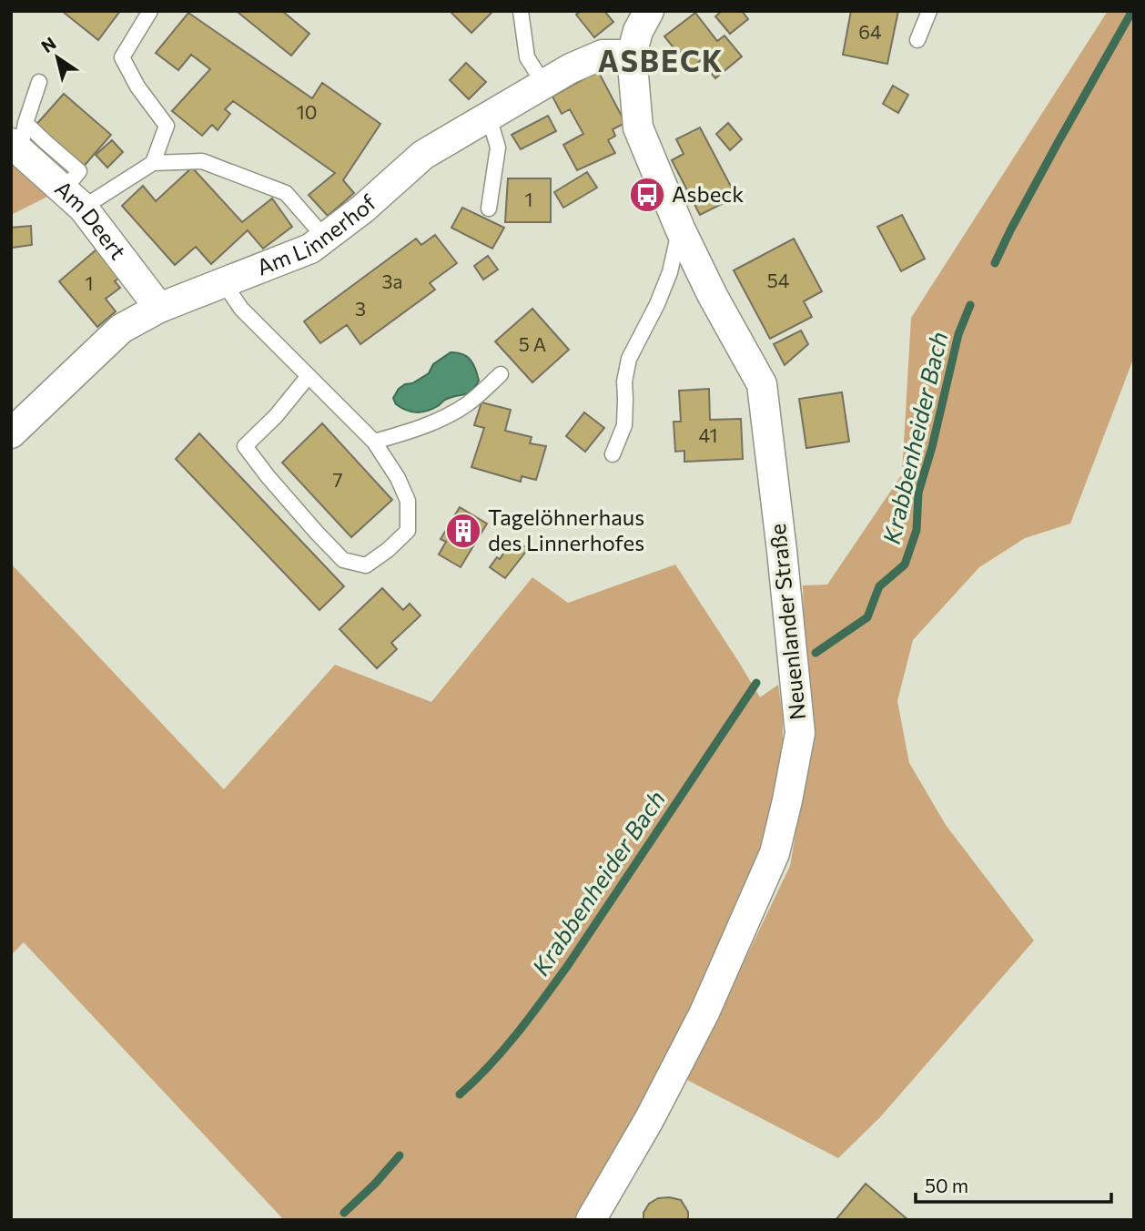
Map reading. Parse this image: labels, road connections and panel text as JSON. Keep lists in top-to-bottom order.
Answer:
{
  "streets": {
    "street": ["Am Deert", "Am Linnerhof", "Neuenlander Straße"]
  },
  "crossings": [
    ["Am Deert", "Am Linnerhof"],
    ["Am Linnerhof", "Neuenlander Straße"]
  ],
  "districts": ["ASBECK"],
  "water": ["Krabbenheider Bach"],
  "places": {
    "bus stop": ["Asbeck"],
    "building": ["Tagelöhnerhaus des Linnerhofes"]
  },
  "house_numbers": [
    "64",
    "10",
    "1",
    "54",
    "3a",
    "1",
    "3",
    "5 A",
    "41",
    "7"
  ],
  "scale_bar": "50 m",
  "north": "top left"
}
